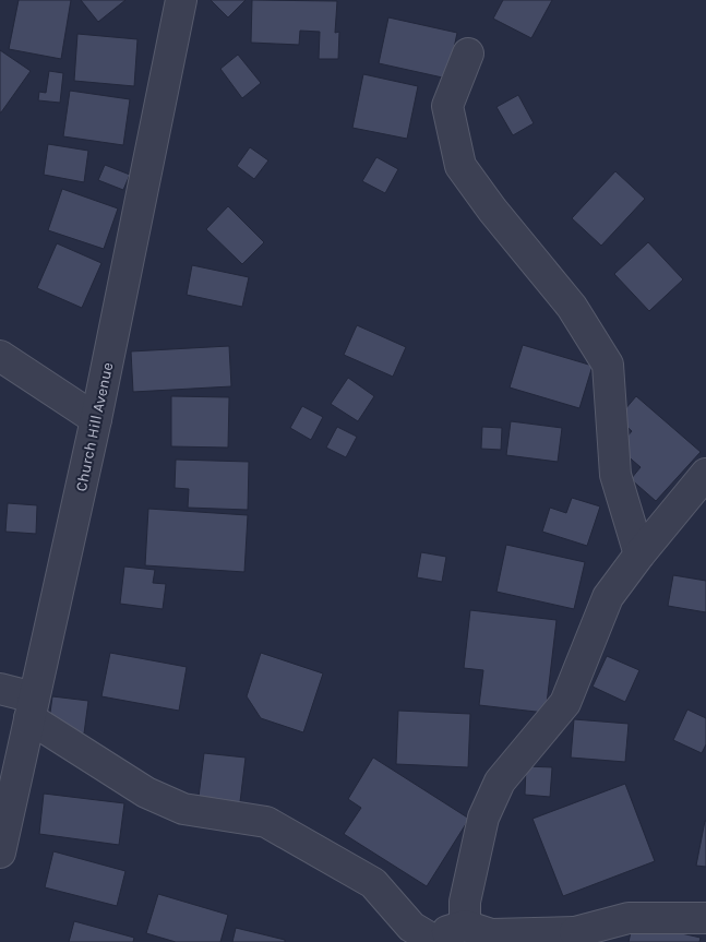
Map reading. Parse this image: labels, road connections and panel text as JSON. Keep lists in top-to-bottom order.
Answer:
{
  "streets": {
    "street": ["Church Hill Avenue"]
  }
}
